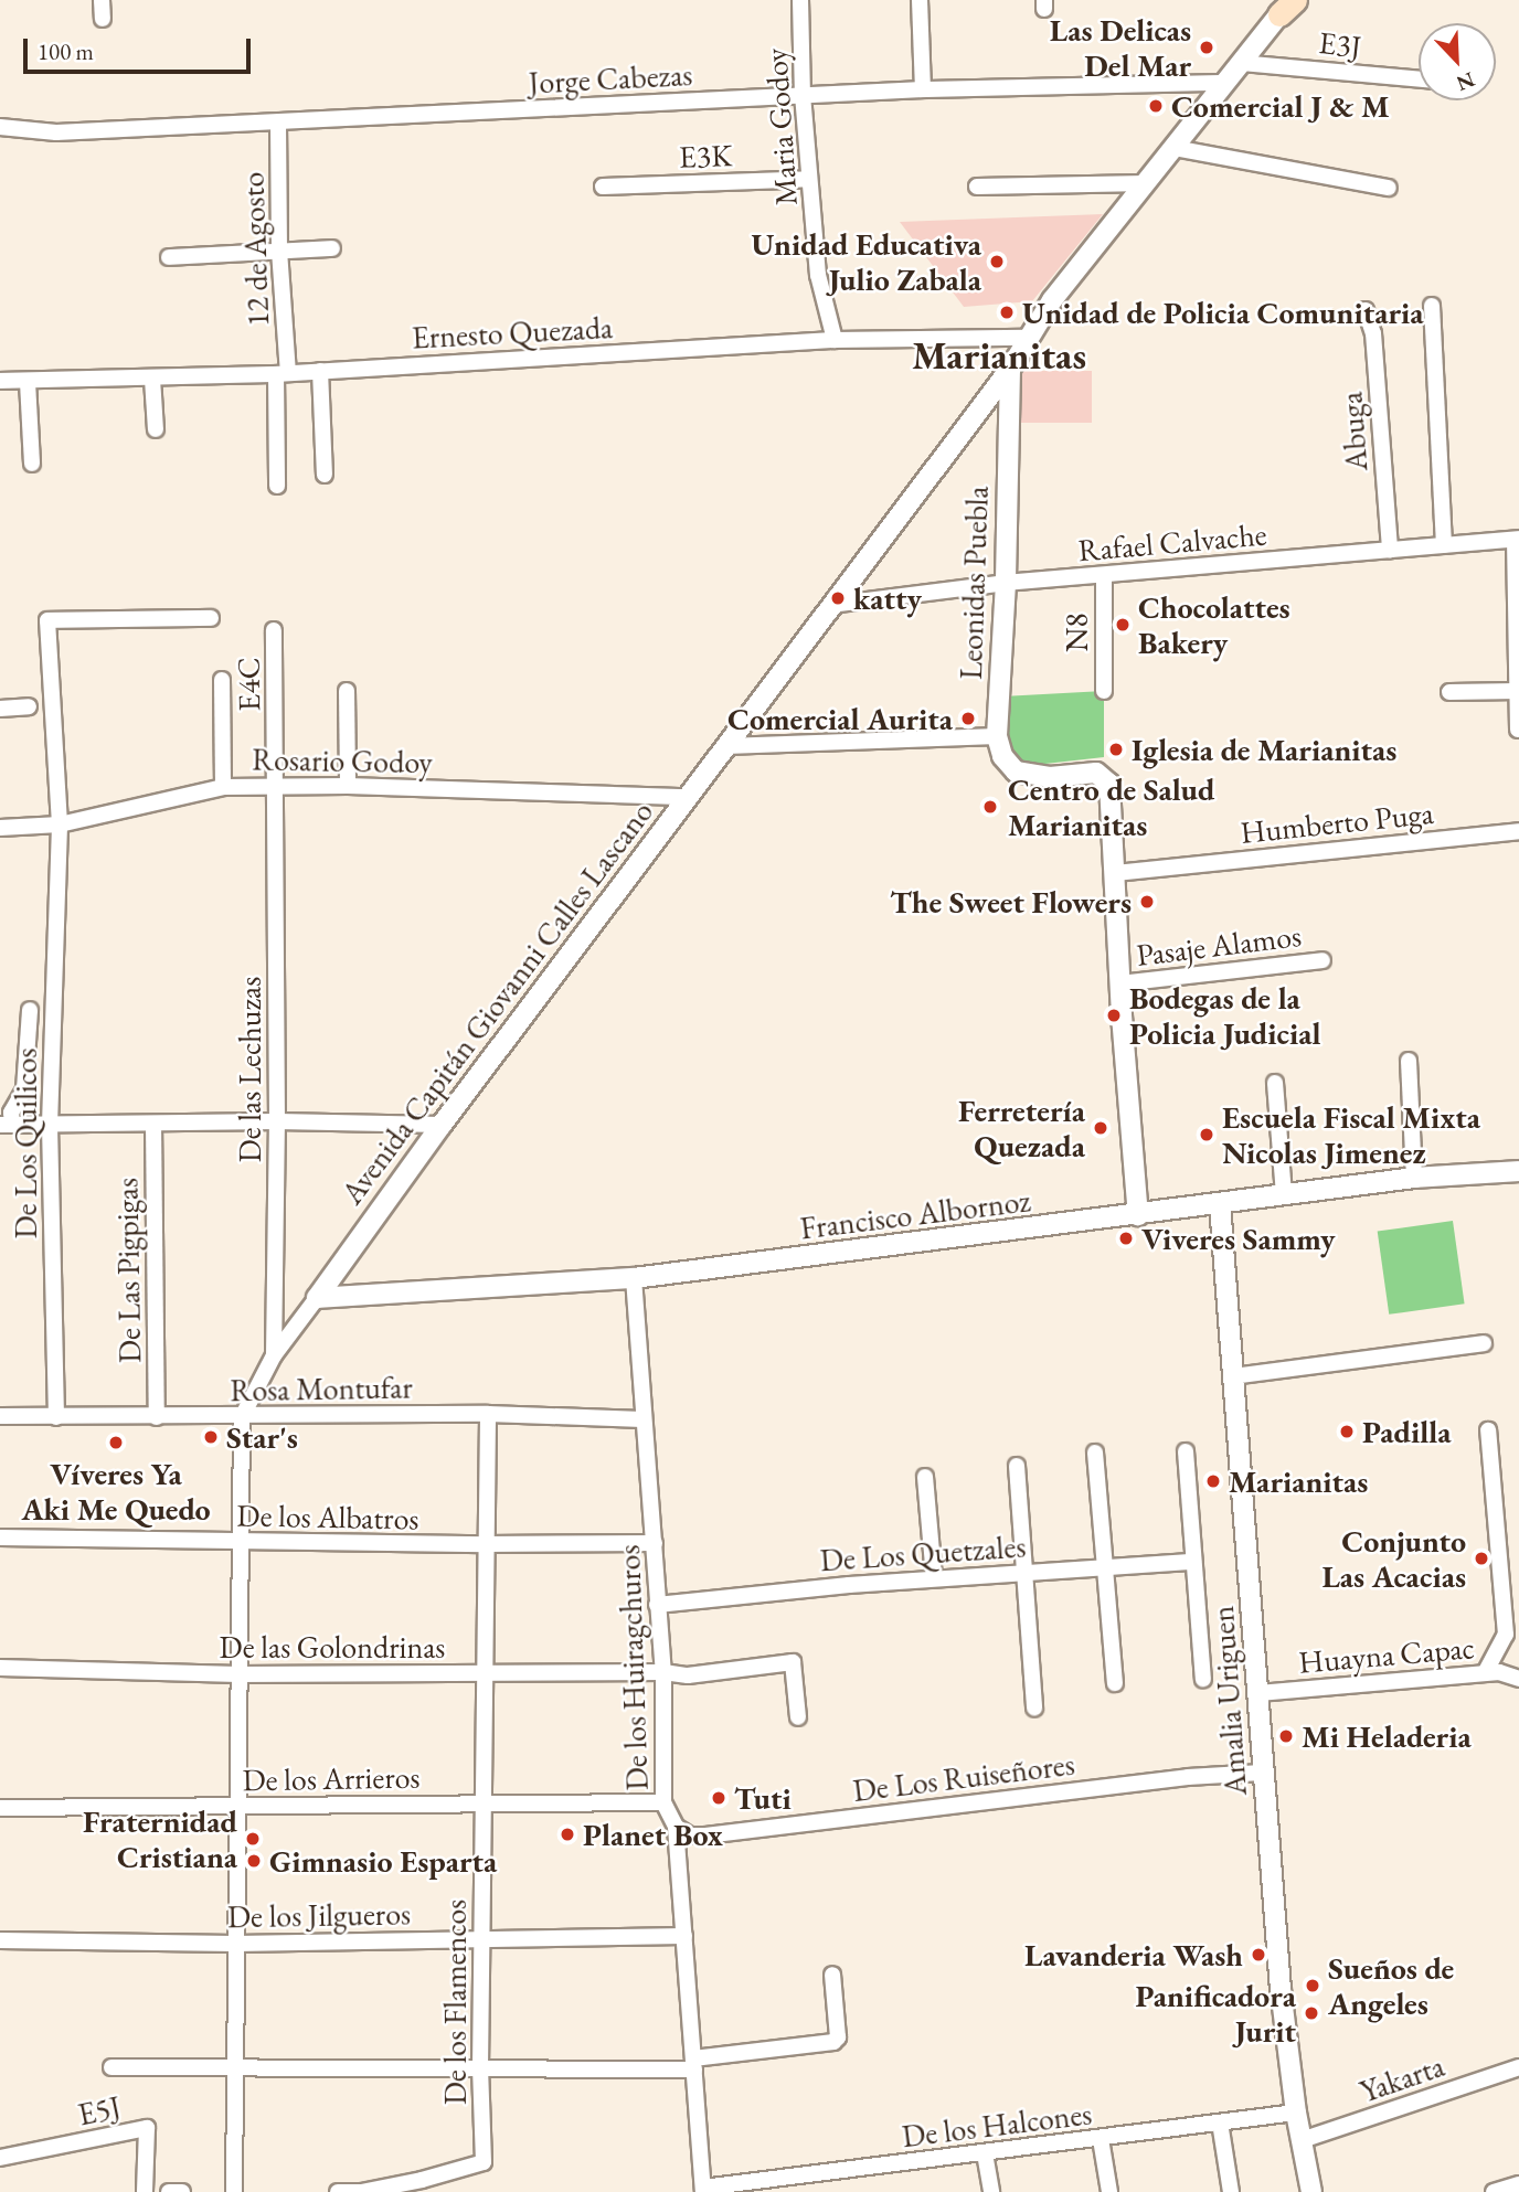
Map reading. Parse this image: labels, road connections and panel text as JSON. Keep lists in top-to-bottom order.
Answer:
{
  "streets": {
    "street": [
      "E3J",
      "Jorge Cabezas",
      "Maria Godoy",
      "E3K",
      "12 de Agosto",
      "Ernesto Quezada",
      "Abuga",
      "Rafael Calvache",
      "Leonidas Puebla",
      "N8",
      "E4C",
      "Rosario Godoy",
      "Humberto Puga",
      "Pasaje Alamos",
      "Avenida Capitán Giovanni Calles Lascano",
      "De las Lechuzas",
      "De Los Quilicos",
      "Francisco Albornoz",
      "De Las Pigpigas",
      "Rosa Montufar",
      "De los Albatros",
      "De Los Quetzales",
      "De las Golondrinas",
      "Huayna Capac",
      "De los Huiragchuros",
      "Amalia Uriguen",
      "De Los Ruiseñores",
      "De los Arrieros",
      "De los Jilgueros",
      "De los Flamencos",
      "Yakarta",
      "E5J",
      "De los Halcones"
    ]
  },
  "crossings": [
    ["E3J", "Avenida Capitán Giovanni Calles Lascano"],
    ["Jorge Cabezas", "Maria Godoy"],
    ["Jorge Cabezas", "12 de Agosto"],
    ["Jorge Cabezas", "Avenida Capitán Giovanni Calles Lascano"],
    ["Maria Godoy", "E3K"],
    ["Maria Godoy", "Ernesto Quezada"],
    ["12 de Agosto", "Ernesto Quezada"],
    ["Ernesto Quezada", "Avenida Capitán Giovanni Calles Lascano"],
    ["Abuga", "Rafael Calvache"],
    ["Rafael Calvache", "Leonidas Puebla"],
    ["Rafael Calvache", "N8"],
    ["Rafael Calvache", "Avenida Capitán Giovanni Calles Lascano"],
    ["Leonidas Puebla", "Avenida Capitán Giovanni Calles Lascano"],
    ["E4C", "Rosario Godoy"],
    ["E4C", "De las Lechuzas"],
    ["Rosario Godoy", "Avenida Capitán Giovanni Calles Lascano"],
    ["Rosario Godoy", "De las Lechuzas"],
    ["Rosario Godoy", "De Los Quilicos"],
    ["Avenida Capitán Giovanni Calles Lascano", "De las Lechuzas"],
    ["Avenida Capitán Giovanni Calles Lascano", "Francisco Albornoz"],
    ["Avenida Capitán Giovanni Calles Lascano", "Rosa Montufar"],
    ["Avenida Capitán Giovanni Calles Lascano", "De los Albatros"],
    ["Avenida Capitán Giovanni Calles Lascano", "De las Golondrinas"],
    ["Avenida Capitán Giovanni Calles Lascano", "De los Arrieros"],
    ["Avenida Capitán Giovanni Calles Lascano", "De los Jilgueros"],
    ["De Los Quilicos", "Rosa Montufar"],
    ["Francisco Albornoz", "De los Huiragchuros"],
    ["Francisco Albornoz", "Amalia Uriguen"],
    ["De Las Pigpigas", "Rosa Montufar"],
    ["Rosa Montufar", "De los Huiragchuros"],
    ["Rosa Montufar", "De los Flamencos"],
    ["De los Albatros", "De los Huiragchuros"],
    ["De los Albatros", "De los Flamencos"],
    ["De Los Quetzales", "De los Huiragchuros"],
    ["De las Golondrinas", "De los Huiragchuros"],
    ["De las Golondrinas", "De los Flamencos"],
    ["Huayna Capac", "Amalia Uriguen"],
    ["De los Huiragchuros", "De Los Ruiseñores"],
    ["De los Huiragchuros", "De los Arrieros"],
    ["De los Huiragchuros", "De los Jilgueros"],
    ["De los Huiragchuros", "De los Halcones"],
    ["Amalia Uriguen", "De Los Ruiseñores"],
    ["Amalia Uriguen", "Yakarta"],
    ["Amalia Uriguen", "De los Halcones"],
    ["De los Arrieros", "De los Flamencos"],
    ["De los Jilgueros", "De los Flamencos"]
  ],
  "districts": ["Marianitas"],
  "places": [
    "Las Delicas Del Mar",
    "Comercial J & M",
    "Unidad Educativa Julio Zabala",
    "Unidad de Policia Comunitaria",
    "katty",
    "Chocolattes Bakery",
    "Comercial Aurita",
    "Iglesia de Marianitas",
    "Centro de Salud Marianitas",
    "The Sweet Flowers",
    "Bodegas de la Policia Judicial",
    "Ferretería Quezada",
    "Escuela Fiscal Mixta Nicolas Jimenez",
    "Viveres Sammy",
    "Padilla",
    "Star's",
    "Víveres Ya Aki Me Quedo",
    "Marianitas",
    "Conjunto Las Acacias",
    "Mi Heladeria",
    "Tuti",
    "Planet Box",
    "Fraternidad Cristiana",
    "Gimnasio Esparta",
    "Lavanderia Wash",
    "Sueños de Angeles",
    "Panificadora Jurit"
  ],
  "scale_bar": "100 m",
  "north": "bottom right"
}
